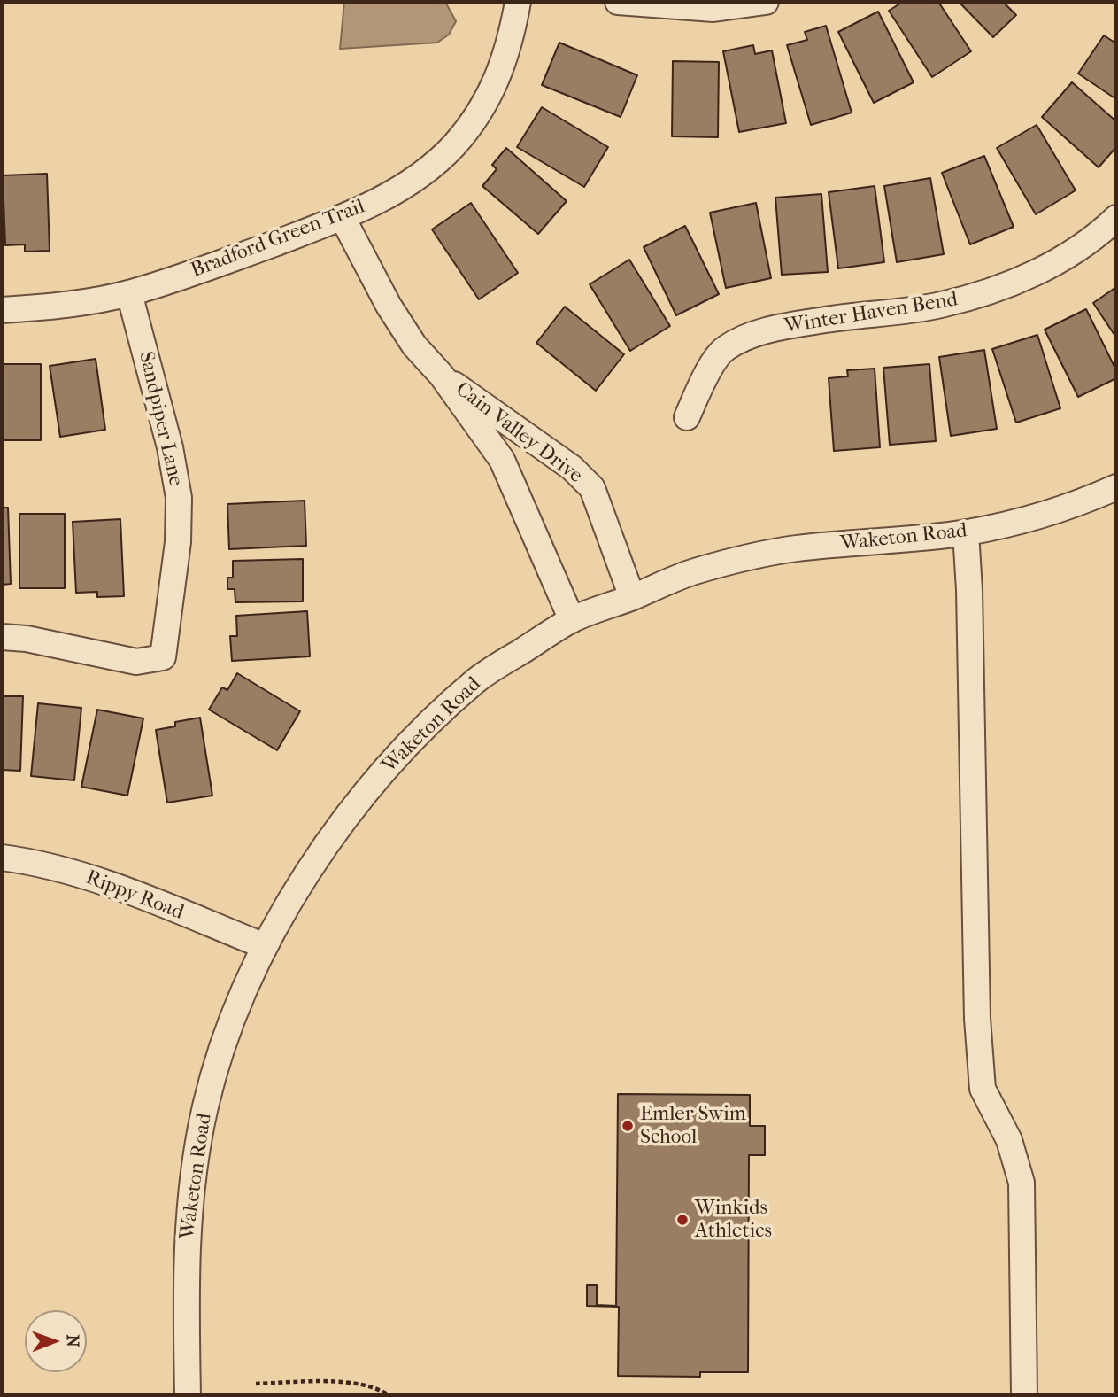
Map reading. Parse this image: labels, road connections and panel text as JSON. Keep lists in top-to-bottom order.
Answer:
{
  "streets": {
    "street": [
      "Bradford Green Trail",
      "Winter Haven Bend",
      "Sandpiper Lane",
      "Cain Valley Drive",
      "Waketon Road",
      "Rippy Road"
    ]
  },
  "crossings": [
    ["Bradford Green Trail", "Sandpiper Lane"],
    ["Bradford Green Trail", "Cain Valley Drive"],
    ["Cain Valley Drive", "Waketon Road"],
    ["Waketon Road", "Rippy Road"]
  ],
  "places": ["Emler Swim School", "Winkids Athletics"],
  "north": "right"
}
